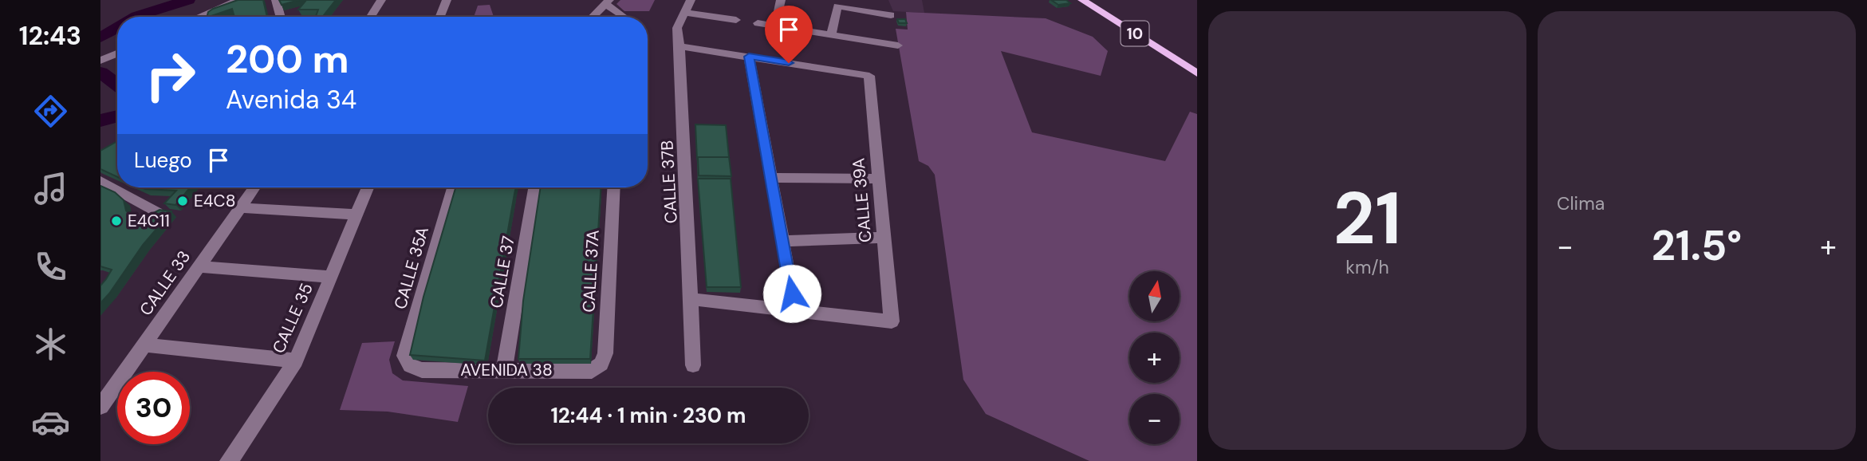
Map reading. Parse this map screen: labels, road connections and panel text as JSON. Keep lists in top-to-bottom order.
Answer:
{
  "streets": {
    "main road": ["10"],
    "street": [
      "CALLE 37B",
      "CALLE 39A",
      "CALLE 35A",
      "CALLE 37A",
      "CALLE 37",
      "CALLE 33",
      "CALLE 35",
      "AVENIDA 38"
    ]
  },
  "crossings": [
    ["CALLE 35A", "AVENIDA 38"],
    ["CALLE 37A", "AVENIDA 38"],
    ["CALLE 37", "AVENIDA 38"]
  ],
  "places": ["E4C8", "E4C11"],
  "north": "top",
  "page": {
    "tabs": "12:43",
    "tile": [
      ["21", "km/h"],
      "Clima"
    ],
    "turn": ["200 m", "Avenida 34"],
    "then": "Luego",
    "heat": ["−", "21.5°", "+"],
    "map_buttons": ["+", "−"],
    "limit": "30",
    "trip": "12:44 · 1 min · 230 m"
  }
}
